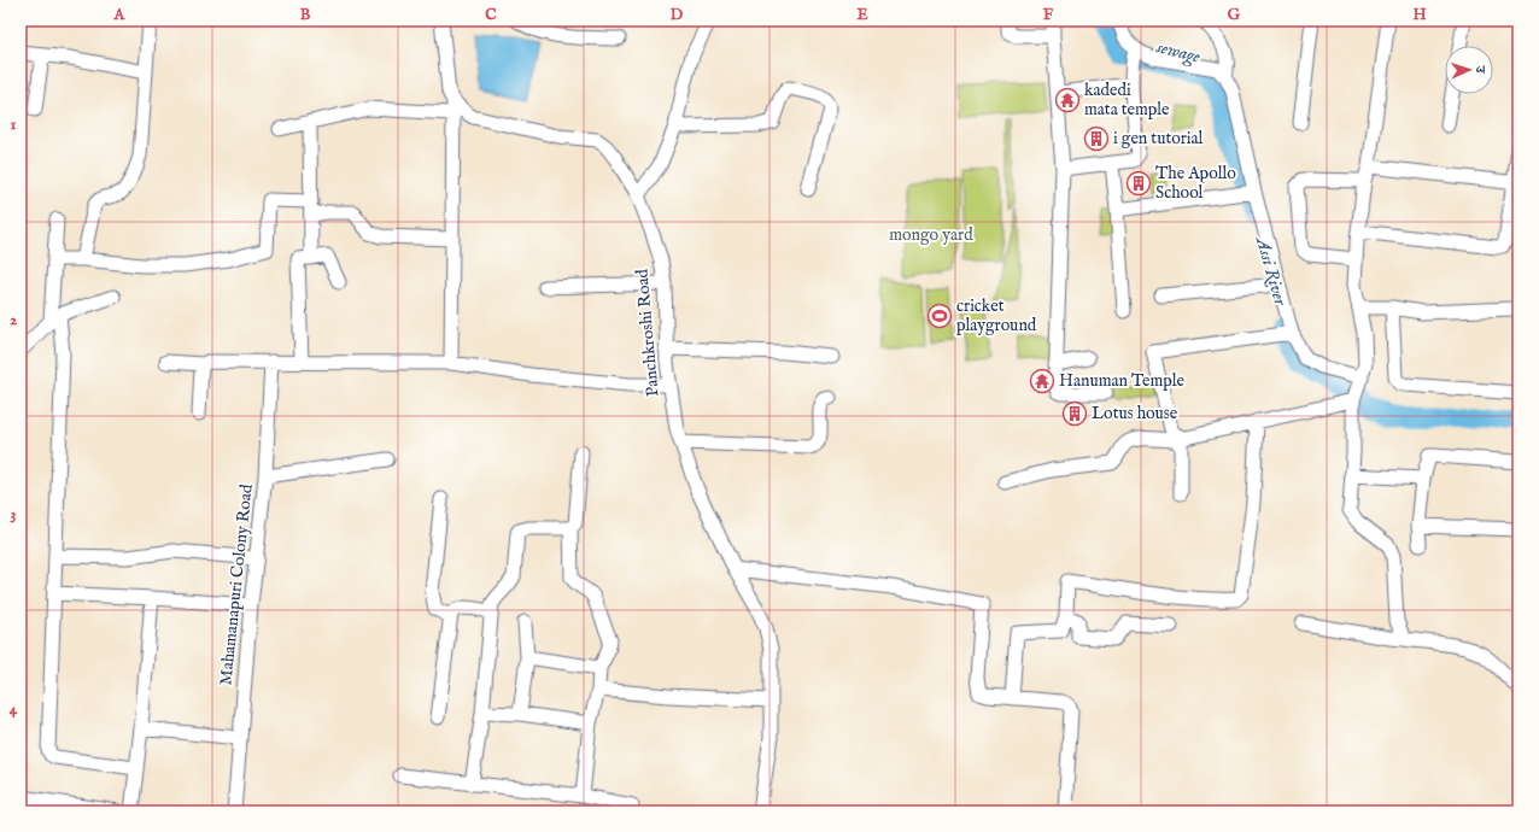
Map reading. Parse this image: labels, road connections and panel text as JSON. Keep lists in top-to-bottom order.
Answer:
{
  "streets": {
    "street": ["Panchkroshi Road", "Mahamanapuri Colony Road"]
  },
  "water": ["sewage", "Assi River"],
  "parks": ["mongo yard"],
  "places": {
    "temple": ["kadedi mata temple", "Hanuman Temple"],
    "building": ["i gen tutorial", "The Apollo School", "Lotus house"],
    "sports": ["cricket playground"]
  },
  "north": "right",
  "grid": {
    "columns": [
      "A",
      "B",
      "C",
      "D",
      "E",
      "F",
      "G",
      "H"
    ],
    "rows": [
      "1",
      "2",
      "3",
      "4"
    ]
  }
}
